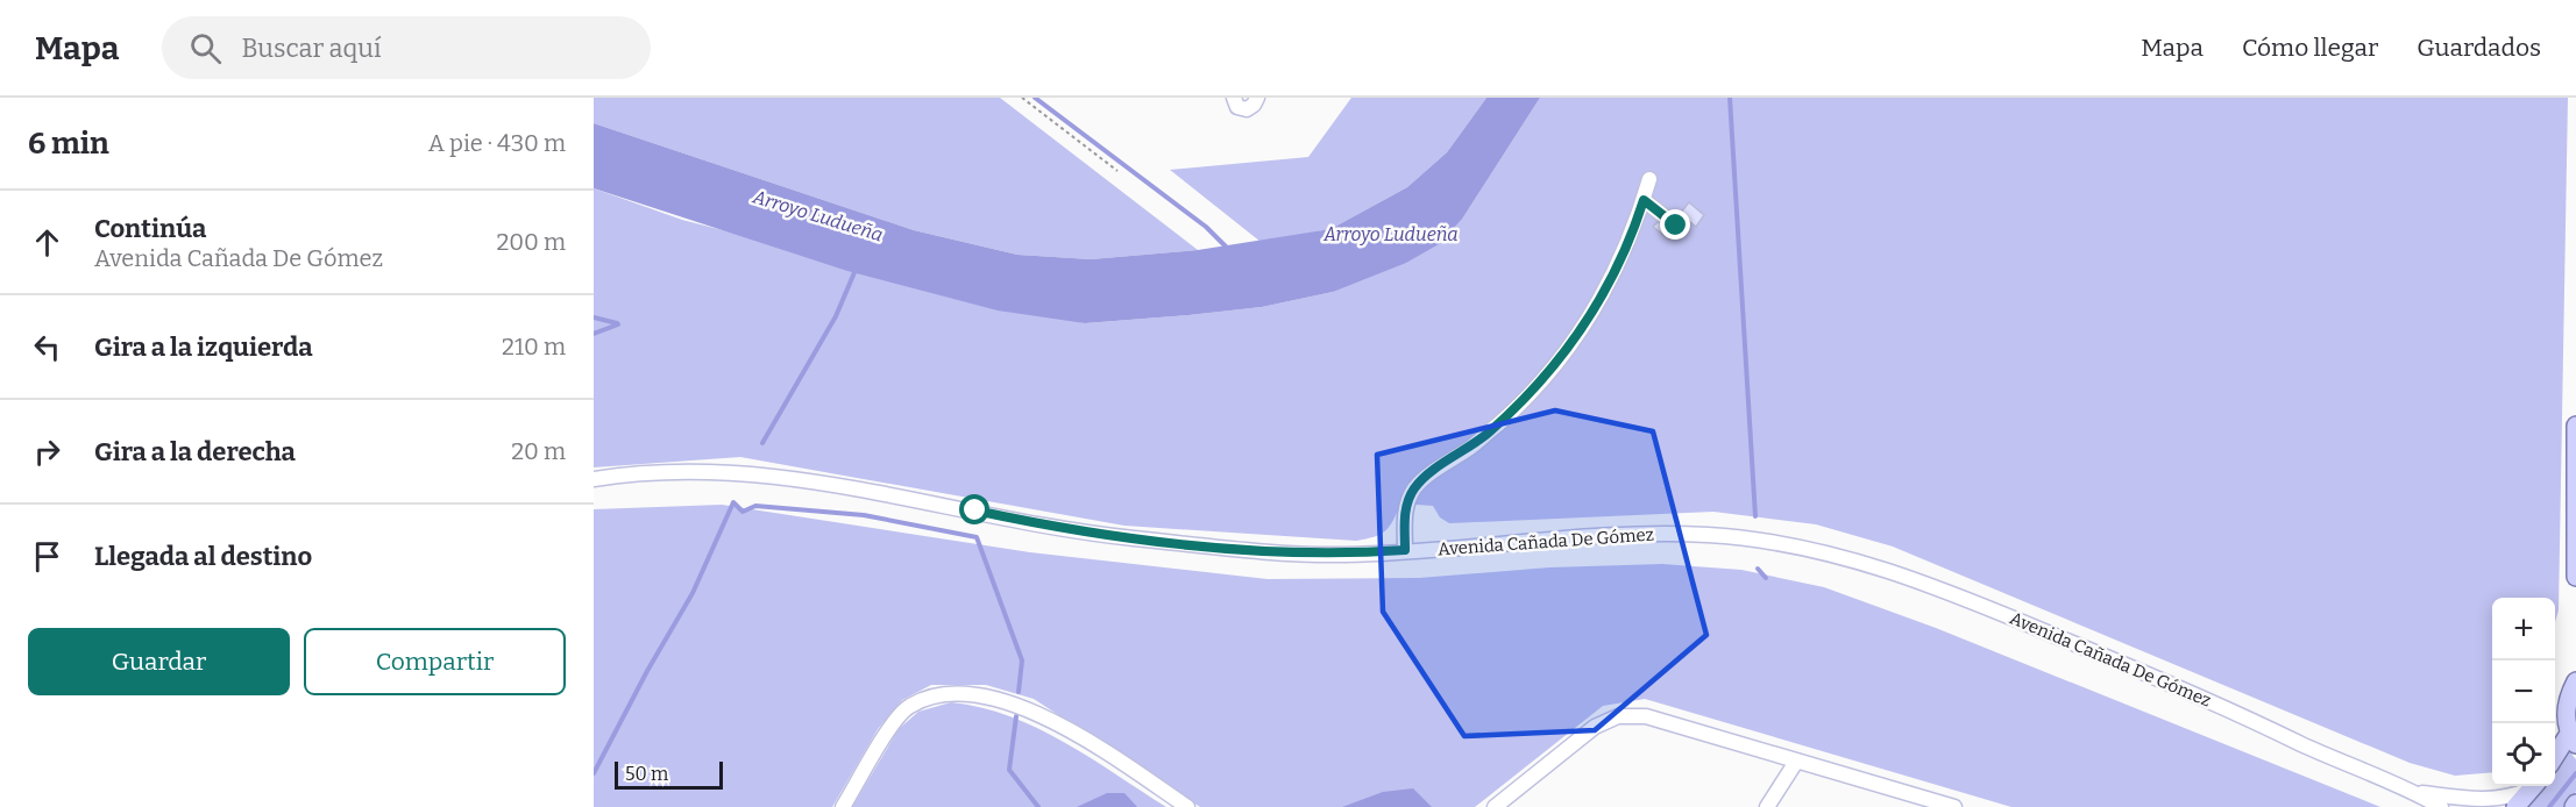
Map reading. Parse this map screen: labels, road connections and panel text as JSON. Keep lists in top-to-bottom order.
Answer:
{
  "streets": {
    "street": ["Avenida Cañada De Gómez"]
  },
  "water": ["Arroyo Ludueña"],
  "scale_bar": "50 m",
  "page": {
    "header": "Mapa",
    "search": "Buscar aquí",
    "nav": ["Mapa", "Cómo llegar", "Guardados"],
    "heading": ["6 min", "A pie · 430 m"],
    "list": [
      ["Continúa", "Avenida Cañada De Gómez", "200 m"],
      ["Gira a la izquierda", "210 m"],
      ["Gira a la derecha", "20 m"],
      "Llegada al destino"
    ],
    "map_buttons": ["+", "−"],
    "buttons": ["Guardar", "Compartir"],
    "scale": "50 m"
  }
}
